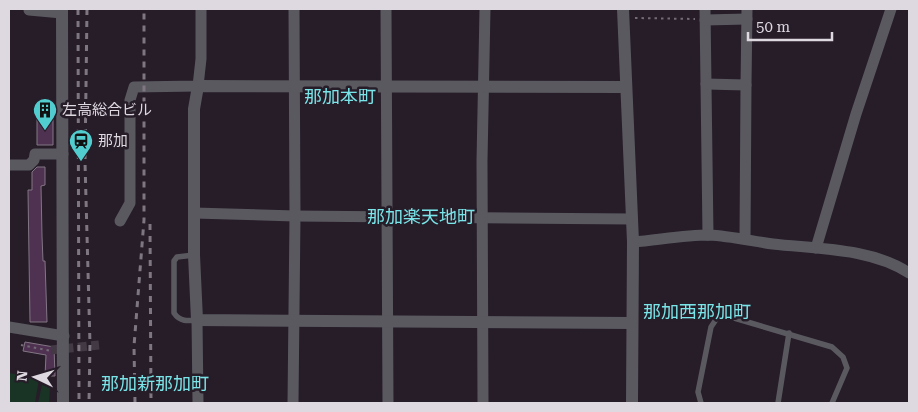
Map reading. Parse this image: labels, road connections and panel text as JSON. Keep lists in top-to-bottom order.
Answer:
{
  "districts": [
    "那加本町",
    "那加楽天地町",
    "那加西那加町",
    "那加新那加町"
  ],
  "places": {
    "building": ["左高総合ビル"],
    "station": ["那加"]
  },
  "scale_bar": "50 m",
  "north": "left"
}
